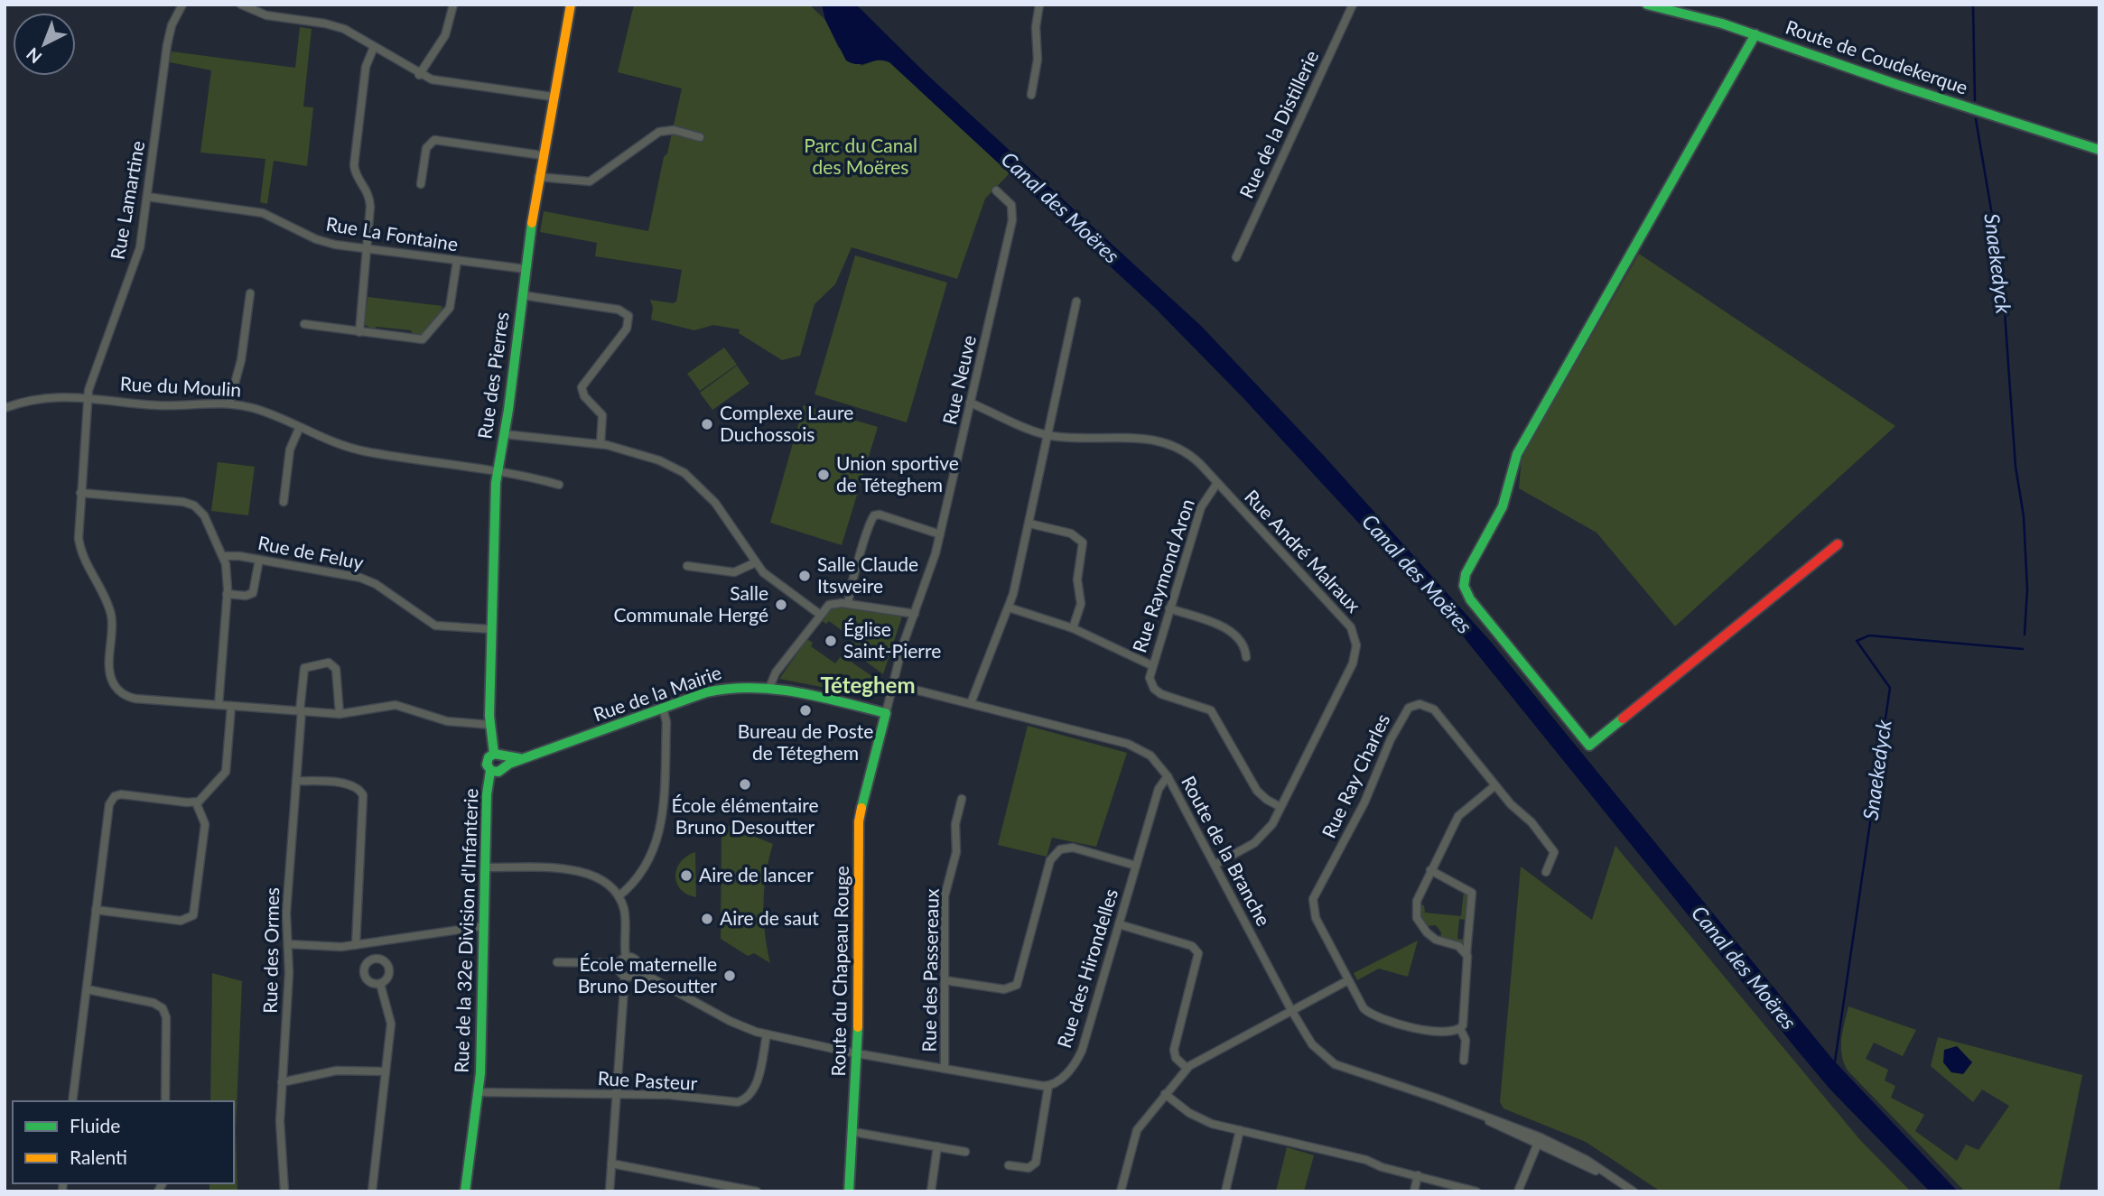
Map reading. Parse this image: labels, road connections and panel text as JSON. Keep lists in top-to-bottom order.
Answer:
{
  "streets": {
    "street": [
      "Route de Coudekerque",
      "Rue de la Distillerie",
      "Rue Lamartine",
      "Rue La Fontaine",
      "Rue des Pierres",
      "Rue Neuve",
      "Rue du Moulin",
      "Rue André Malraux",
      "Rue de Feluy",
      "Rue Raymond Aron",
      "Rue de la Mairie",
      "Rue Ray Charles",
      "Route de la Branche",
      "Rue de la 32e Division d'Infanterie",
      "Rue des Ormes",
      "Rue des Hirondelles",
      "Rue des Passereaux",
      "Route du Chapeau Rouge",
      "Rue Pasteur"
    ]
  },
  "crossings": [
    ["Rue Lamartine", "Rue La Fontaine"],
    ["Rue Lamartine", "Rue des Pierres"],
    ["Rue Lamartine", "Rue du Moulin"],
    ["Rue Lamartine", "Rue des Ormes"],
    ["Rue La Fontaine", "Rue des Pierres"],
    ["Rue des Pierres", "Rue du Moulin"],
    ["Rue des Pierres", "Rue de Feluy"],
    ["Rue des Pierres", "Rue de la Mairie"],
    ["Rue des Pierres", "Rue de la 32e Division d'Infanterie"],
    ["Rue Neuve", "Rue André Malraux"],
    ["Rue Neuve", "Rue de la Mairie"],
    ["Rue Neuve", "Route de la Branche"],
    ["Rue Neuve", "Route du Chapeau Rouge"],
    ["Rue André Malraux", "Rue Raymond Aron"],
    ["Rue André Malraux", "Route de la Branche"],
    ["Rue de la Mairie", "Rue de la 32e Division d'Infanterie"],
    ["Rue de la Mairie", "Route du Chapeau Rouge"],
    ["Route de la Branche", "Rue des Hirondelles"],
    ["Rue de la 32e Division d'Infanterie", "Rue Pasteur"]
  ],
  "districts": ["Téteghem"],
  "water": ["Canal des Moëres", "Snaekedyck"],
  "parks": ["Parc du Canal des Moëres"],
  "places": [
    "Complexe Laure Duchossois",
    "Union sportive de Téteghem",
    "Salle Claude Itsweire",
    "Salle Communale Hergé",
    "Église Saint-Pierre",
    "Bureau de Poste de Téteghem",
    "École élémentaire Bruno Desoutter",
    "Aire de lancer",
    "Aire de saut",
    "École maternelle Bruno Desoutter"
  ],
  "legend": ["Fluide", "Ralenti"],
  "north": "bottom left"
}
